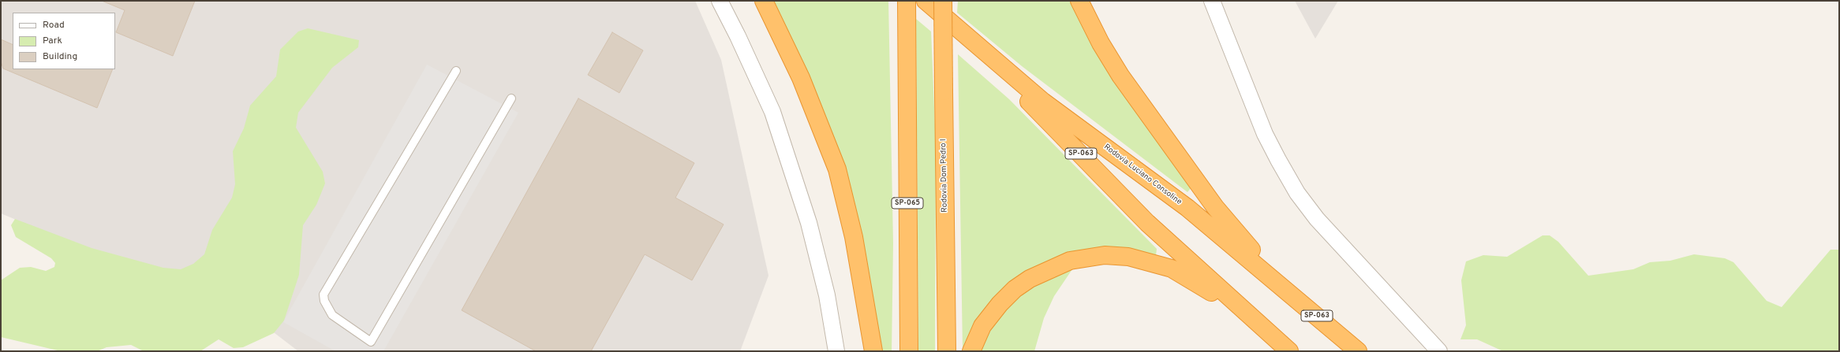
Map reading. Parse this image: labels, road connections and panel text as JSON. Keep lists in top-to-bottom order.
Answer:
{
  "streets": {
    "highway": [
      "SP-063",
      "Rodovia Luciano Consoline",
      "Rodovia Dom Pedro I",
      "SP-065"
    ]
  },
  "legend": ["Road", "Park", "Building"]
}
